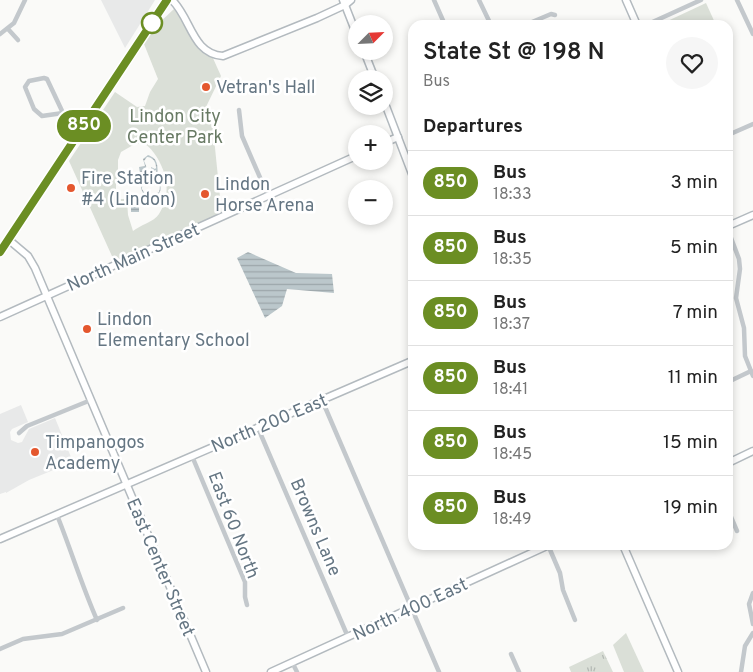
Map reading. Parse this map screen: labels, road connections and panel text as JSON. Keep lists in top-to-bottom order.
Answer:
{
  "streets": {
    "street": [
      "North Main Street",
      "North 200 East",
      "East 60 North",
      "Browns Lane",
      "East Center Street",
      "North 400 East"
    ]
  },
  "crossings": [
    ["North Main Street", "East Center Street"],
    ["North 200 East", "East 60 North"],
    ["North 200 East", "Browns Lane"],
    ["North 200 East", "East Center Street"],
    ["Browns Lane", "North 400 East"]
  ],
  "parks": ["Lindon City Center Park"],
  "places": [
    "Vetran's Hall",
    "Fire Station #4 (Lindon)",
    "Lindon Horse Arena",
    "Lindon Elementary School",
    "Timpanogos Academy"
  ],
  "lines": ["bus line 850"],
  "north": "top right",
  "page": {
    "on_map": "850",
    "map_buttons": ["+", "−"],
    "heading": [
      ["State St @ 198 N", "Bus"],
      "Departures"
    ],
    "list": [
      {
        "mark": "850",
        "name": "Bus",
        "note": "18:33",
        "value": "3 min"
      },
      {
        "mark": "850",
        "name": "Bus",
        "note": "18:35",
        "value": "5 min"
      },
      {
        "mark": "850",
        "name": "Bus",
        "note": "18:37",
        "value": "7 min"
      },
      {
        "mark": "850",
        "name": "Bus",
        "note": "18:41",
        "value": "11 min"
      },
      {
        "mark": "850",
        "name": "Bus",
        "note": "18:45",
        "value": "15 min"
      },
      {
        "mark": "850",
        "name": "Bus",
        "note": "18:49",
        "value": "19 min"
      }
    ]
  }
}
